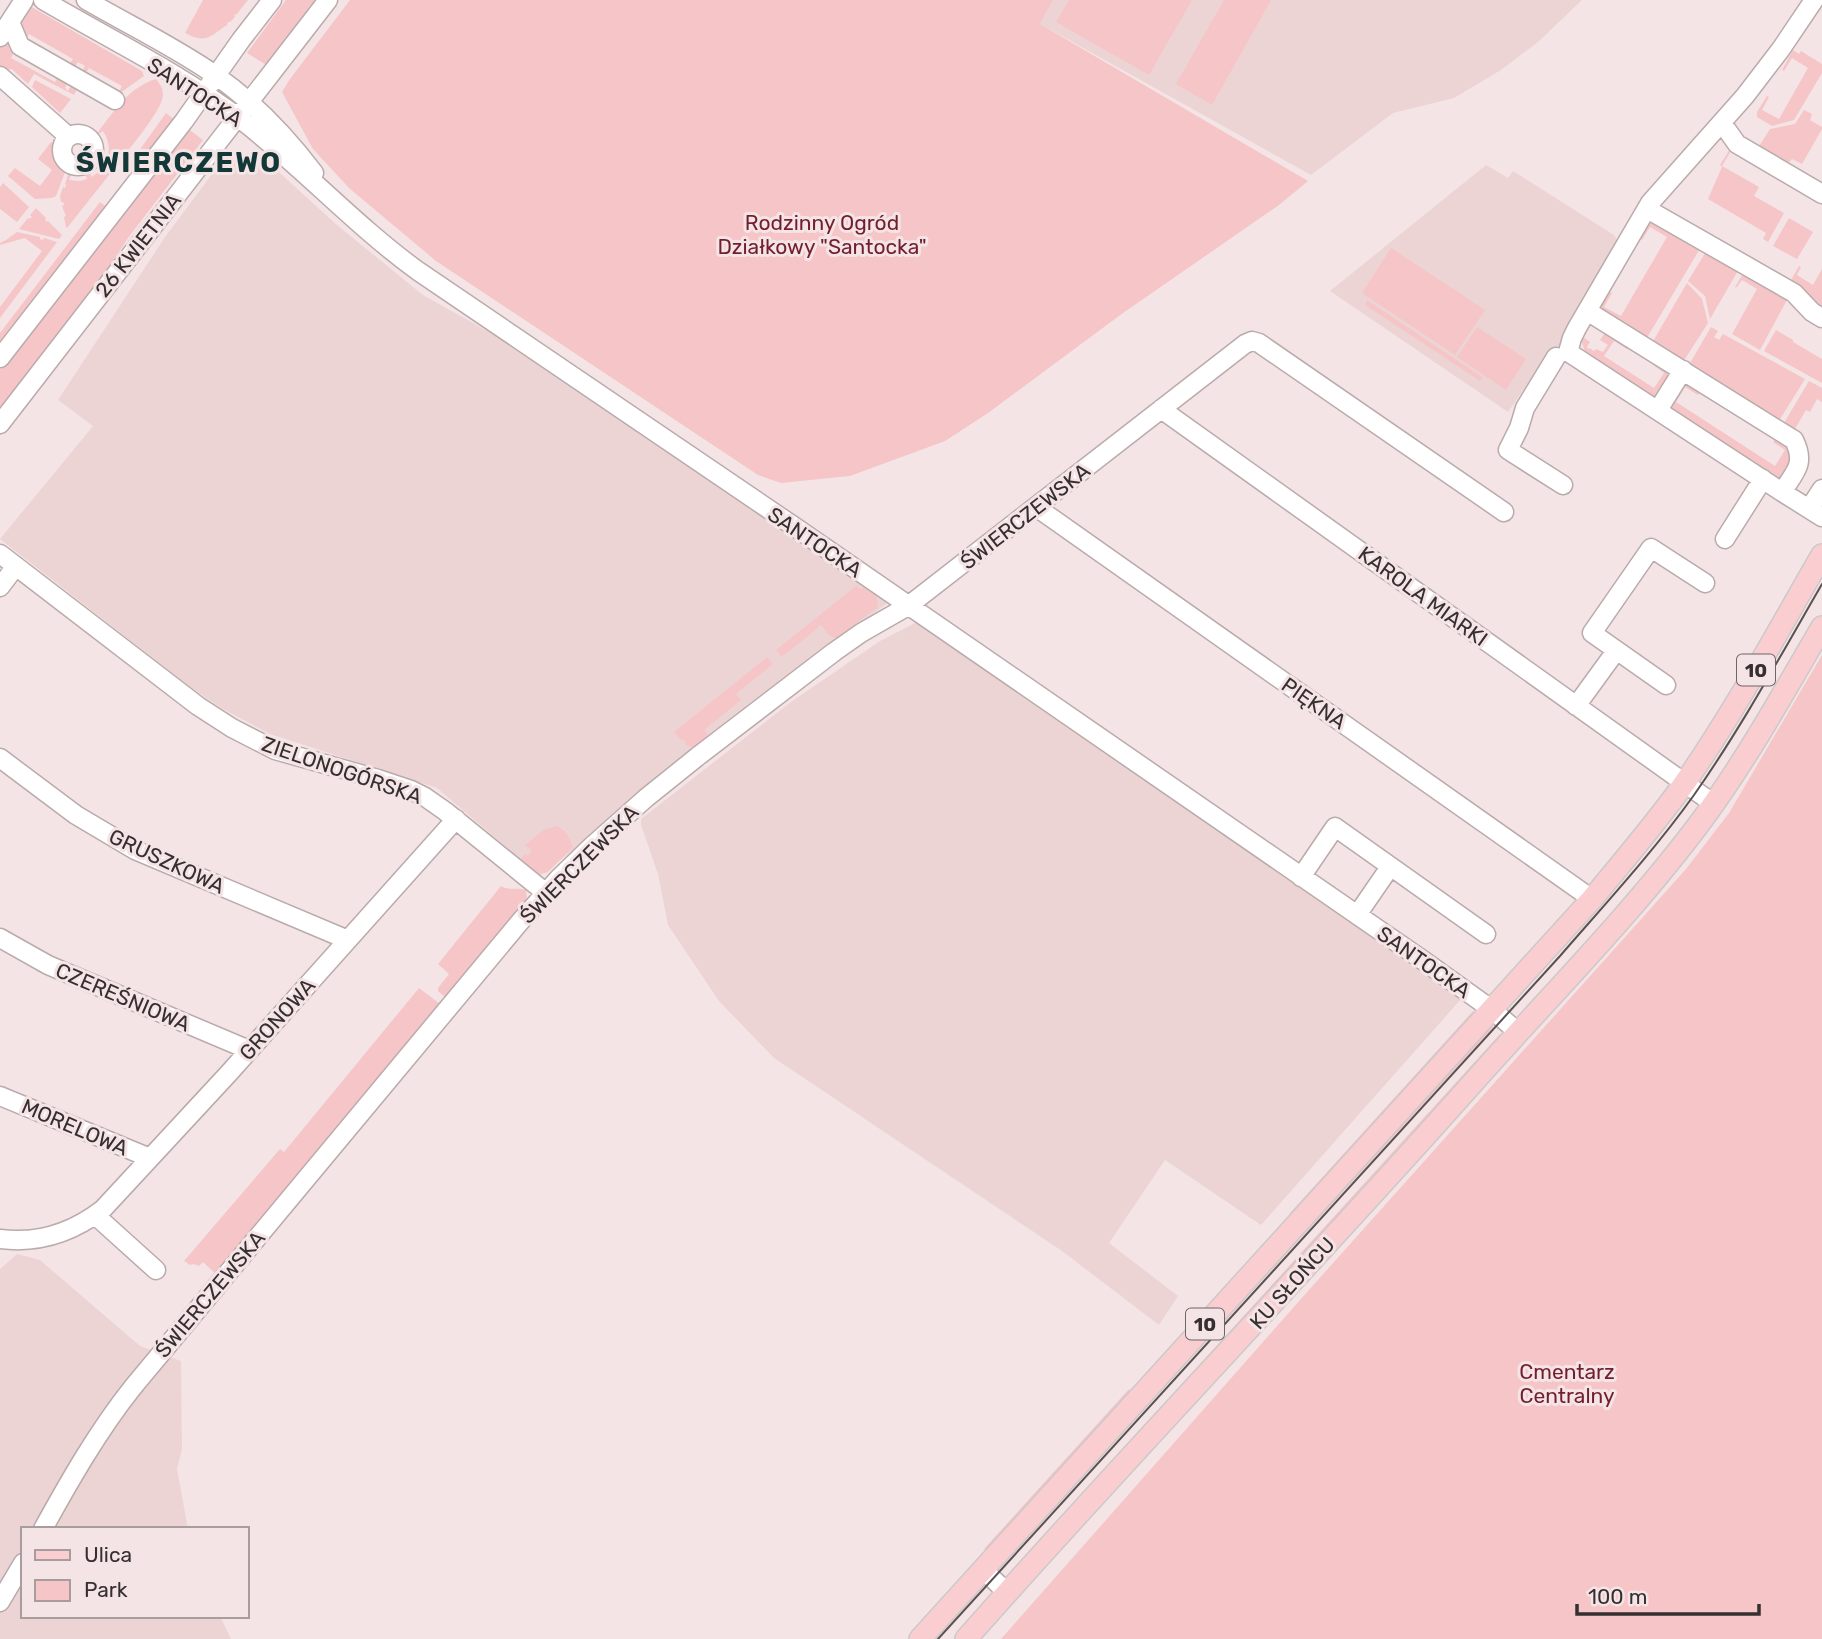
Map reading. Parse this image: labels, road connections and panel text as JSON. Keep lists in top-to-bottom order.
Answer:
{
  "streets": {
    "main road": ["10", "KU SŁOŃCU"],
    "street": [
      "SANTOCKA",
      "26 KWIETNIA",
      "ŚWIERCZEWSKA",
      "KAROLA MIARKI",
      "PIĘKNA",
      "ZIELONOGÓRSKA",
      "GRUSZKOWA",
      "CZEREŚNIOWA",
      "GRONOWA",
      "MORELOWA"
    ]
  },
  "crossings": [
    ["SANTOCKA", "26 KWIETNIA"],
    ["SANTOCKA", "ŚWIERCZEWSKA"],
    ["SANTOCKA", "KU SŁOŃCU"],
    ["ŚWIERCZEWSKA", "KAROLA MIARKI"],
    ["ŚWIERCZEWSKA", "PIĘKNA"],
    ["ŚWIERCZEWSKA", "ZIELONOGÓRSKA"],
    ["KAROLA MIARKI", "KU SŁOŃCU"],
    ["PIĘKNA", "KU SŁOŃCU"],
    ["ZIELONOGÓRSKA", "GRONOWA"],
    ["GRUSZKOWA", "GRONOWA"],
    ["CZEREŚNIOWA", "GRONOWA"],
    ["GRONOWA", "MORELOWA"]
  ],
  "districts": ["ŚWIERCZEWO"],
  "parks": ["Rodzinny Ogród Działkowy \"Santocka\"", "Cmentarz Centralny"],
  "legend": ["Ulica", "Park"],
  "scale_bar": "100 m"
}
